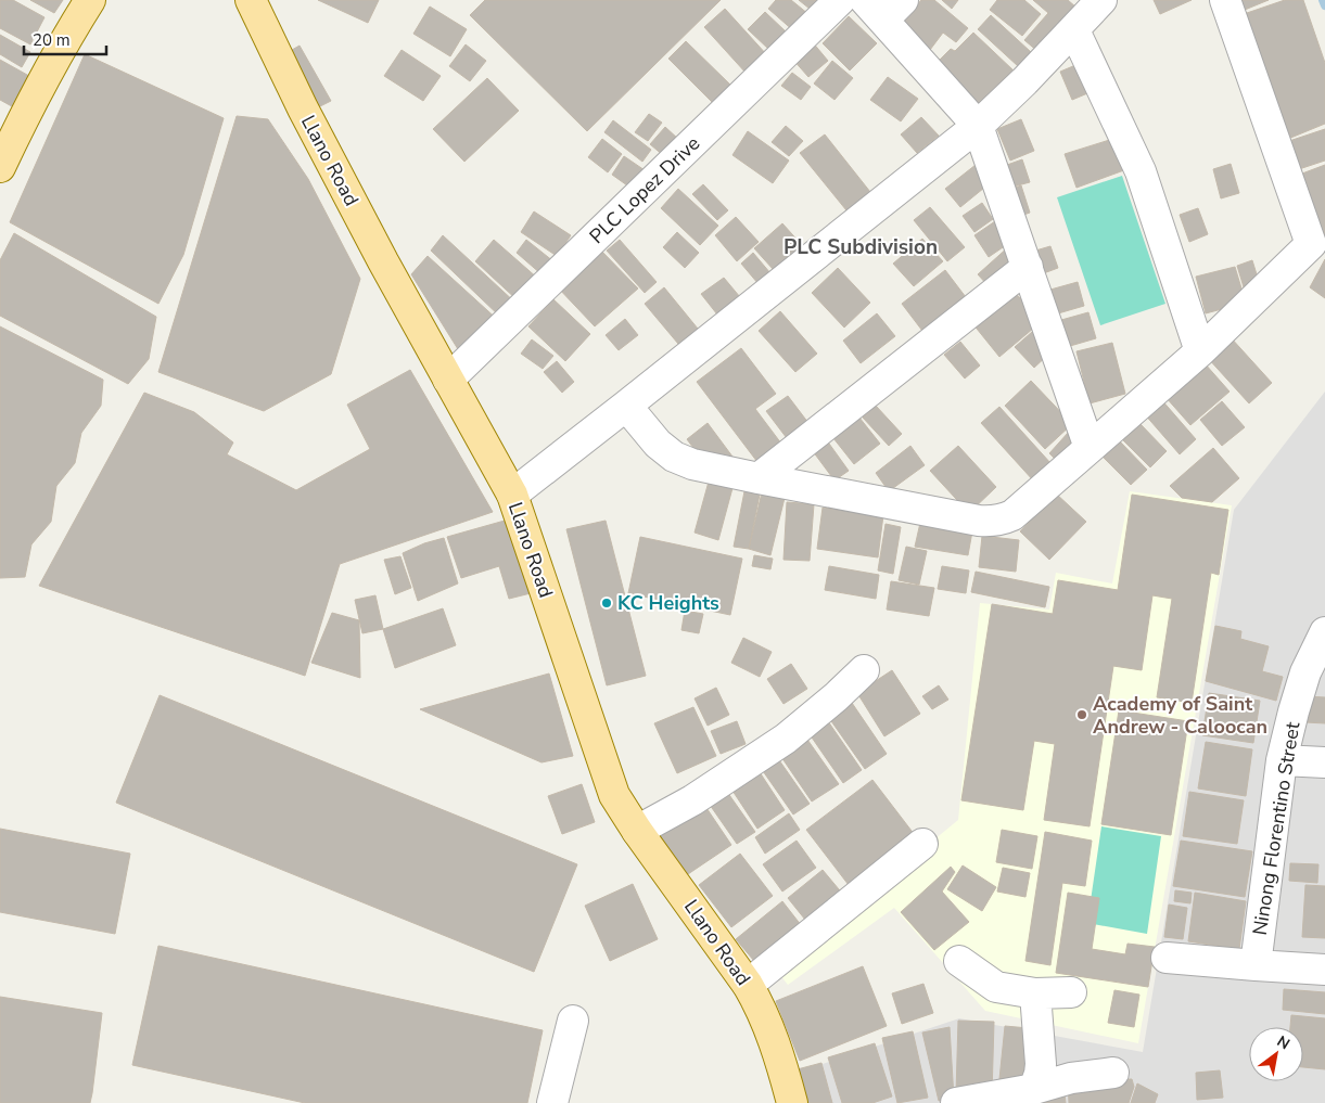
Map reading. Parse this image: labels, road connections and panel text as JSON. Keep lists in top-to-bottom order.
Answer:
{
  "streets": {
    "main road": ["Llano Road"],
    "street": ["PLC Lopez Drive", "Ninong Florentino Street"]
  },
  "crossings": [
    ["Llano Road", "PLC Lopez Drive"]
  ],
  "districts": ["PLC Subdivision"],
  "places": ["KC Heights", "Academy of Saint Andrew - Caloocan"],
  "scale_bar": "20 m",
  "north": "top right"
}
